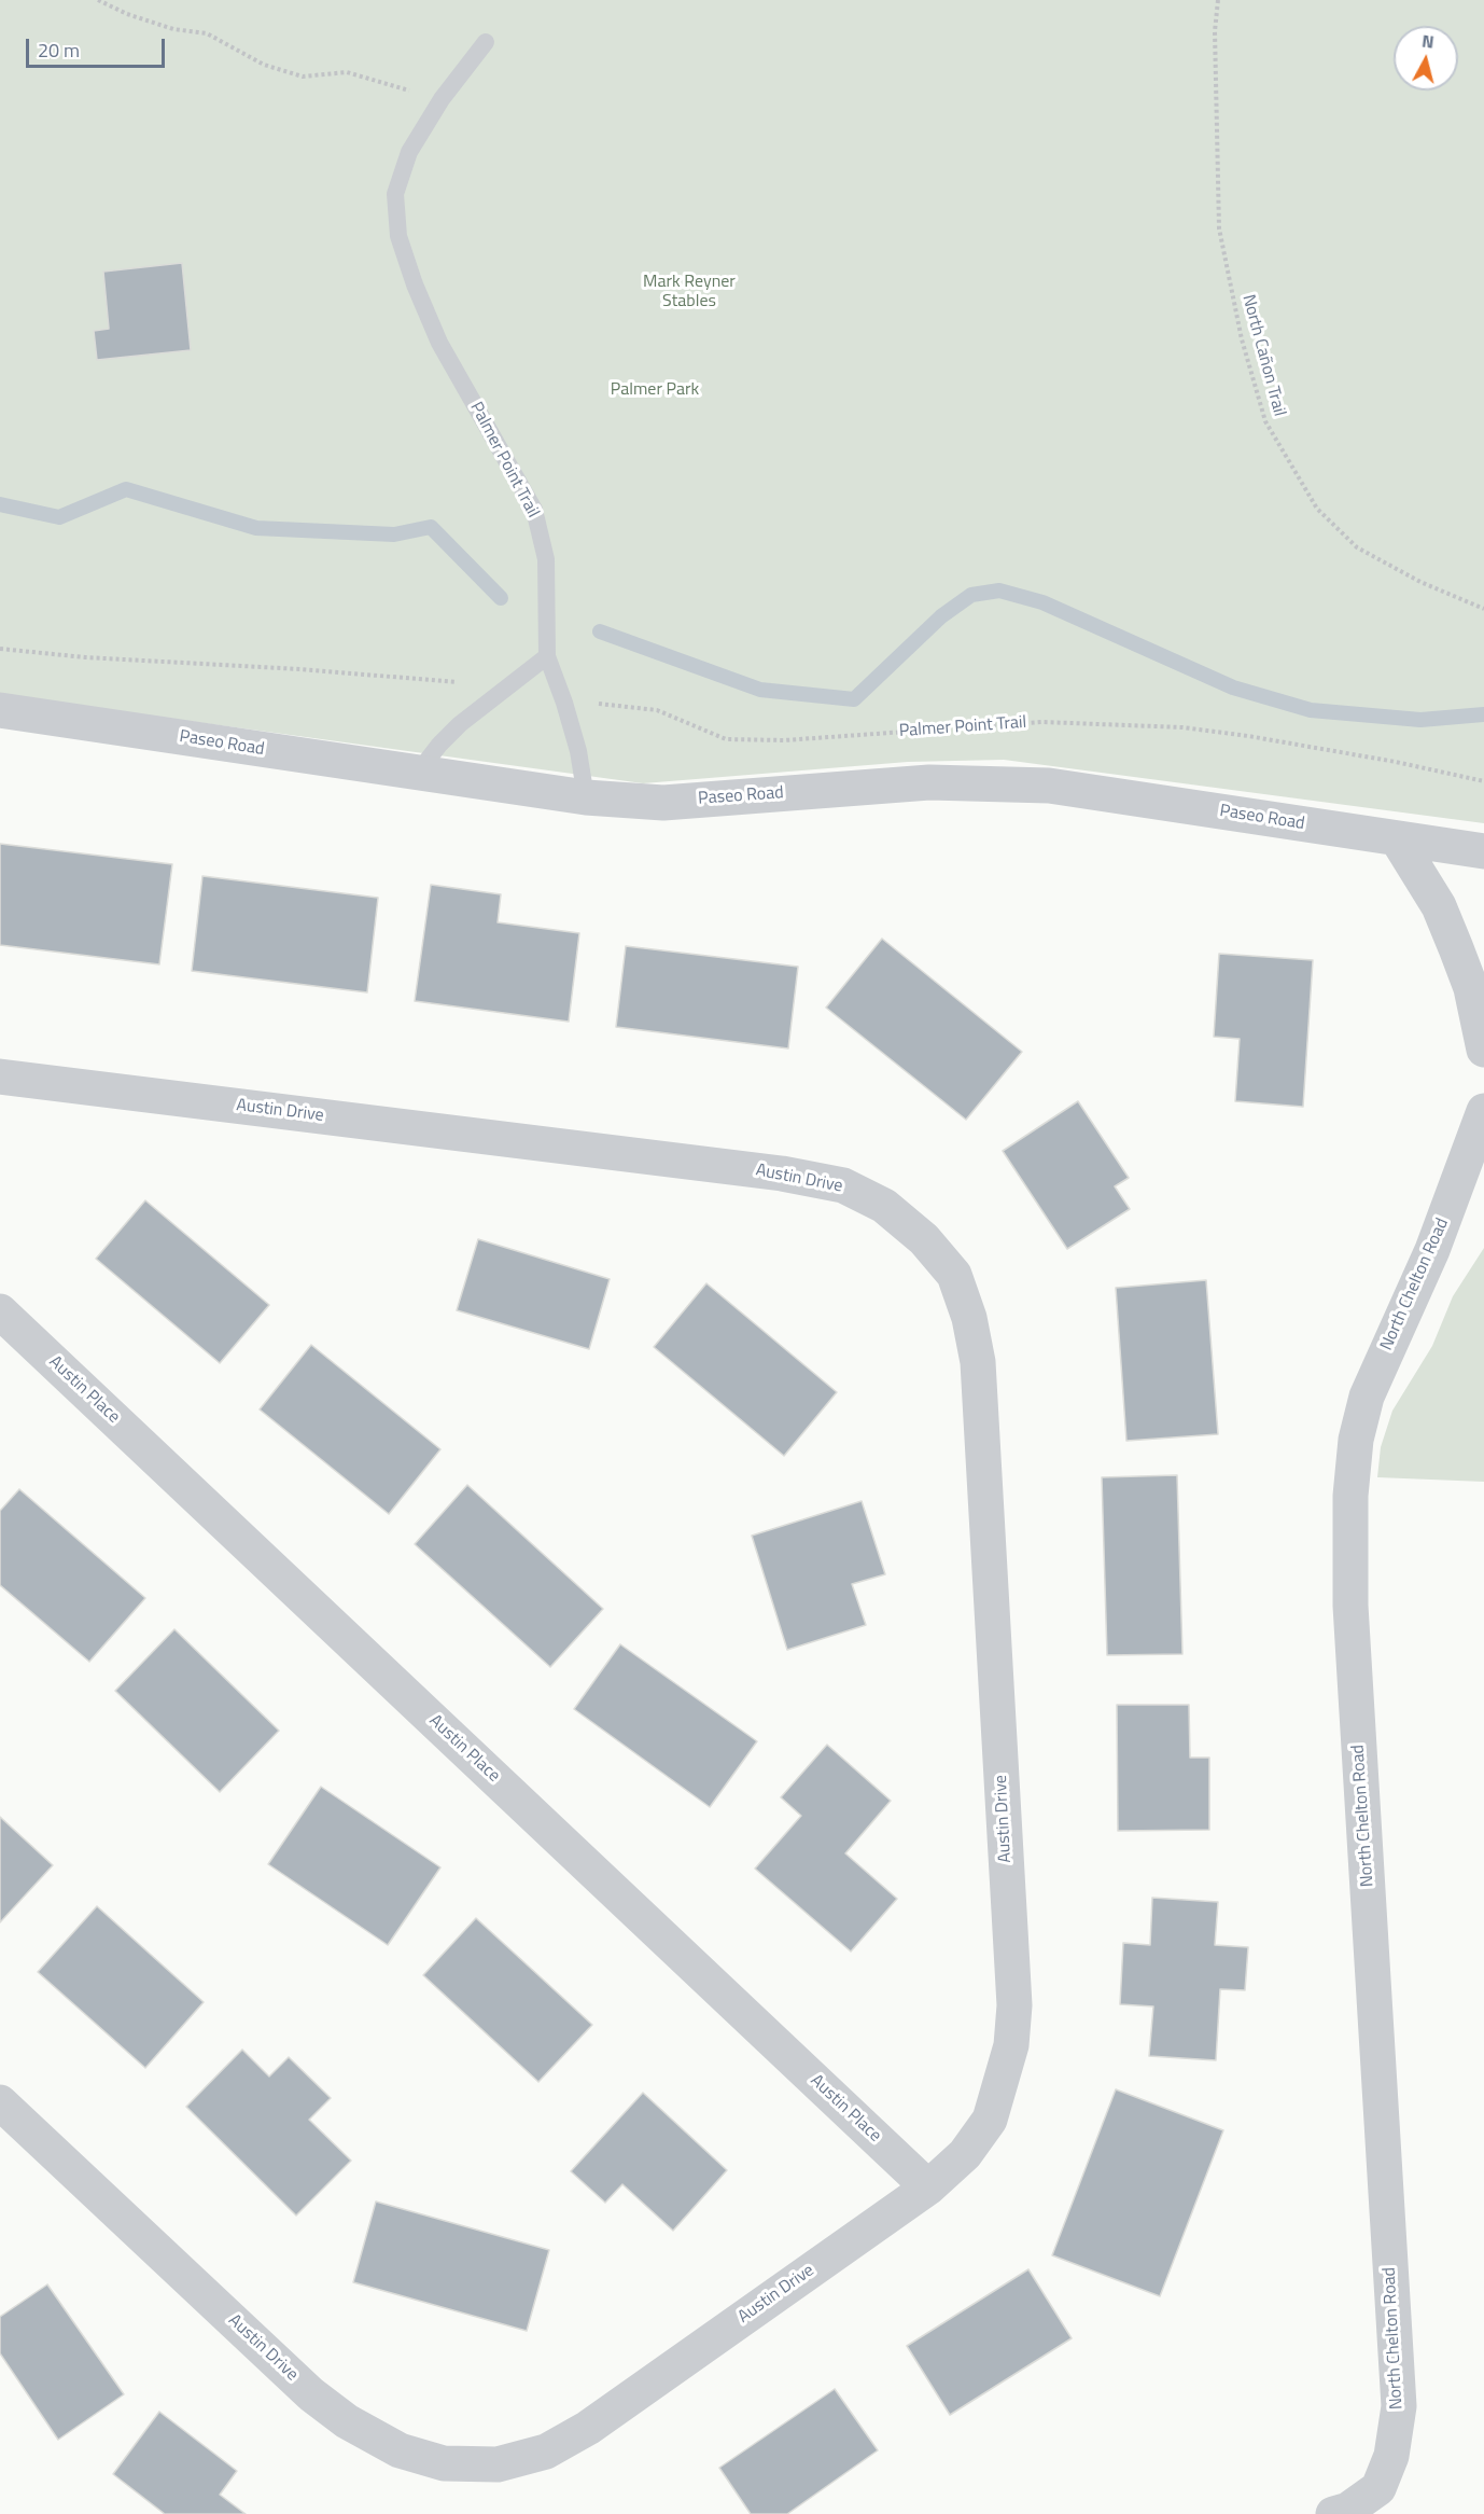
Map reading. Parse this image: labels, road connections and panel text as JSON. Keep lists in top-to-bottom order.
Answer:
{
  "streets": {
    "street": [
      "Paseo Road",
      "Austin Drive",
      "North Chelton Road",
      "Austin Place"
    ],
    "lane": ["Palmer Point Trail"],
    "path": ["North Cañon Trail"]
  },
  "crossings": [
    ["Austin Drive", "Austin Place"]
  ],
  "parks": ["Mark Reyner Stables", "Palmer Park"],
  "scale_bar": "20 m",
  "north": "top"
}
